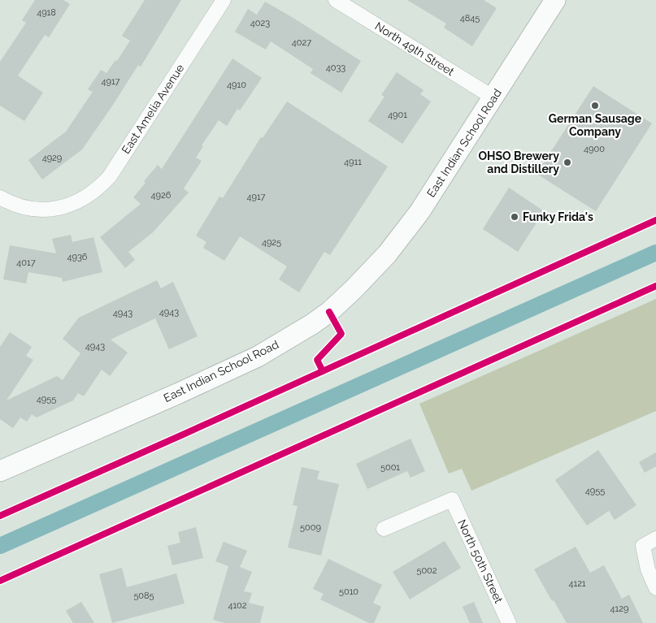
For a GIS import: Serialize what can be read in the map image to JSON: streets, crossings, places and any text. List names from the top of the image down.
{
  "streets": {
    "main road": ["East Indian School Road"],
    "street": ["North 49th Street", "East Amelia Avenue", "North 50th Street"]
  },
  "crossings": [
    ["North 49th Street", "East Indian School Road"]
  ],
  "places": ["German Sausage Company", "OHSO Brewery and Distillery", "Funky Frida's"],
  "house_numbers": [
    "4918",
    "4845",
    "4023",
    "4027",
    "4033",
    "4917",
    "4910",
    "4901",
    "4900",
    "4929",
    "4911",
    "4926",
    "4917",
    "4925",
    "4936",
    "4017",
    "4943",
    "4943",
    "4943",
    "4955",
    "5001",
    "4955",
    "5009",
    "5002",
    "4121",
    "5010",
    "5085",
    "4102",
    "4129"
  ]
}
